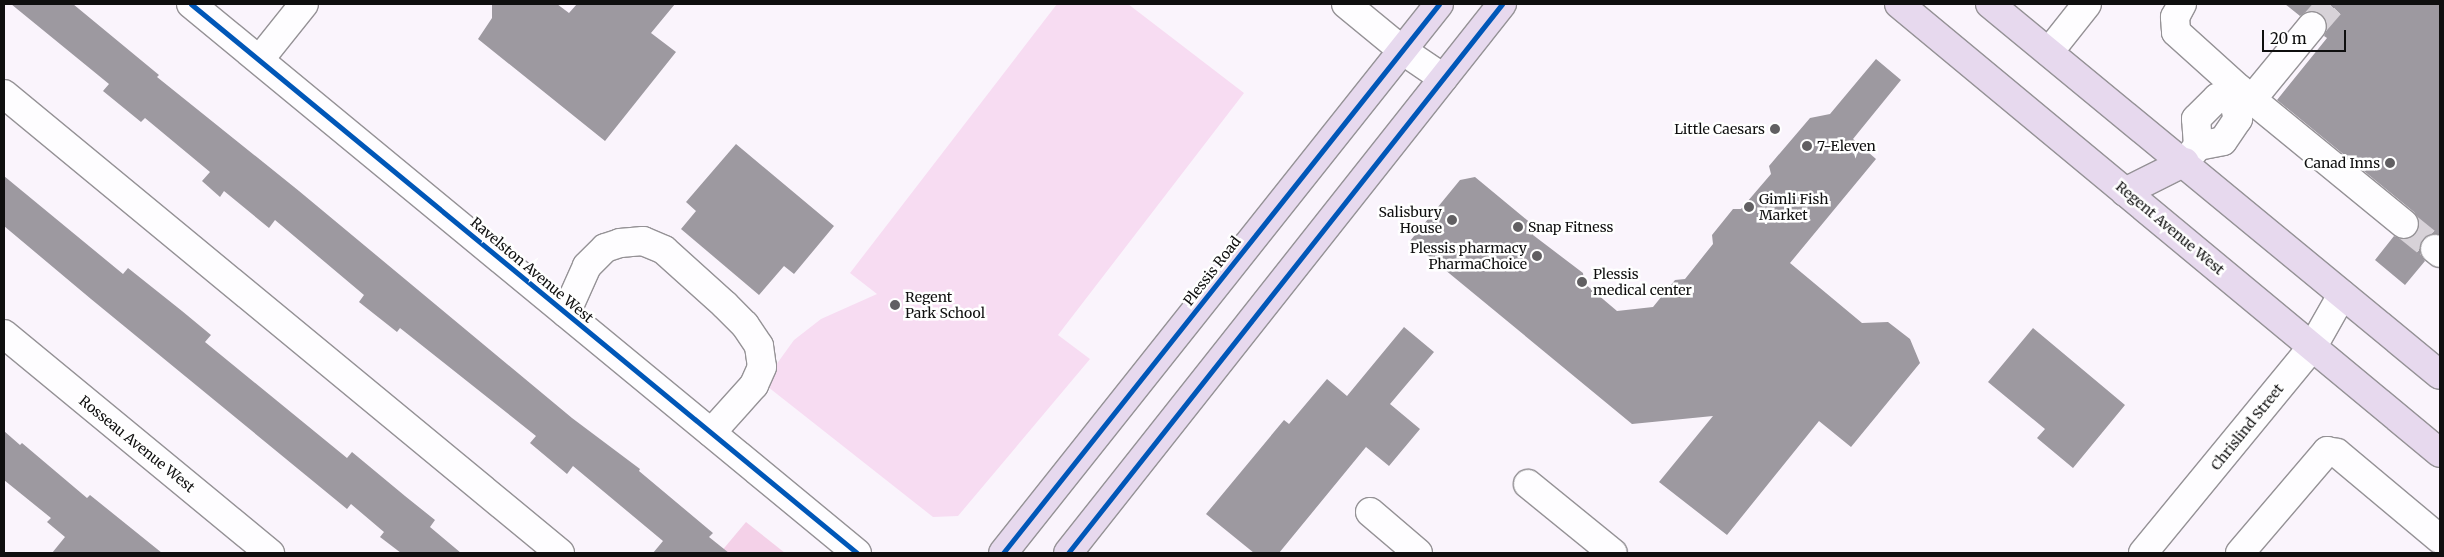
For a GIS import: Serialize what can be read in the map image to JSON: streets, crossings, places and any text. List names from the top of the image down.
{
  "streets": {
    "main road": ["Regent Avenue West", "Plessis Road"],
    "street": ["Ravelston Avenue West", "Chrislind Street", "Rosseau Avenue West"]
  },
  "crossings": [
    ["Regent Avenue West", "Chrislind Street"]
  ],
  "places": [
    "Little Caesars",
    "7-Eleven",
    "Canad Inns",
    "Gimli Fish Market",
    "Salisbury House",
    "Snap Fitness",
    "Plessis pharmacy PharmaChoice",
    "Plessis medical center",
    "Regent Park School"
  ],
  "scale_bar": "20 m"
}
